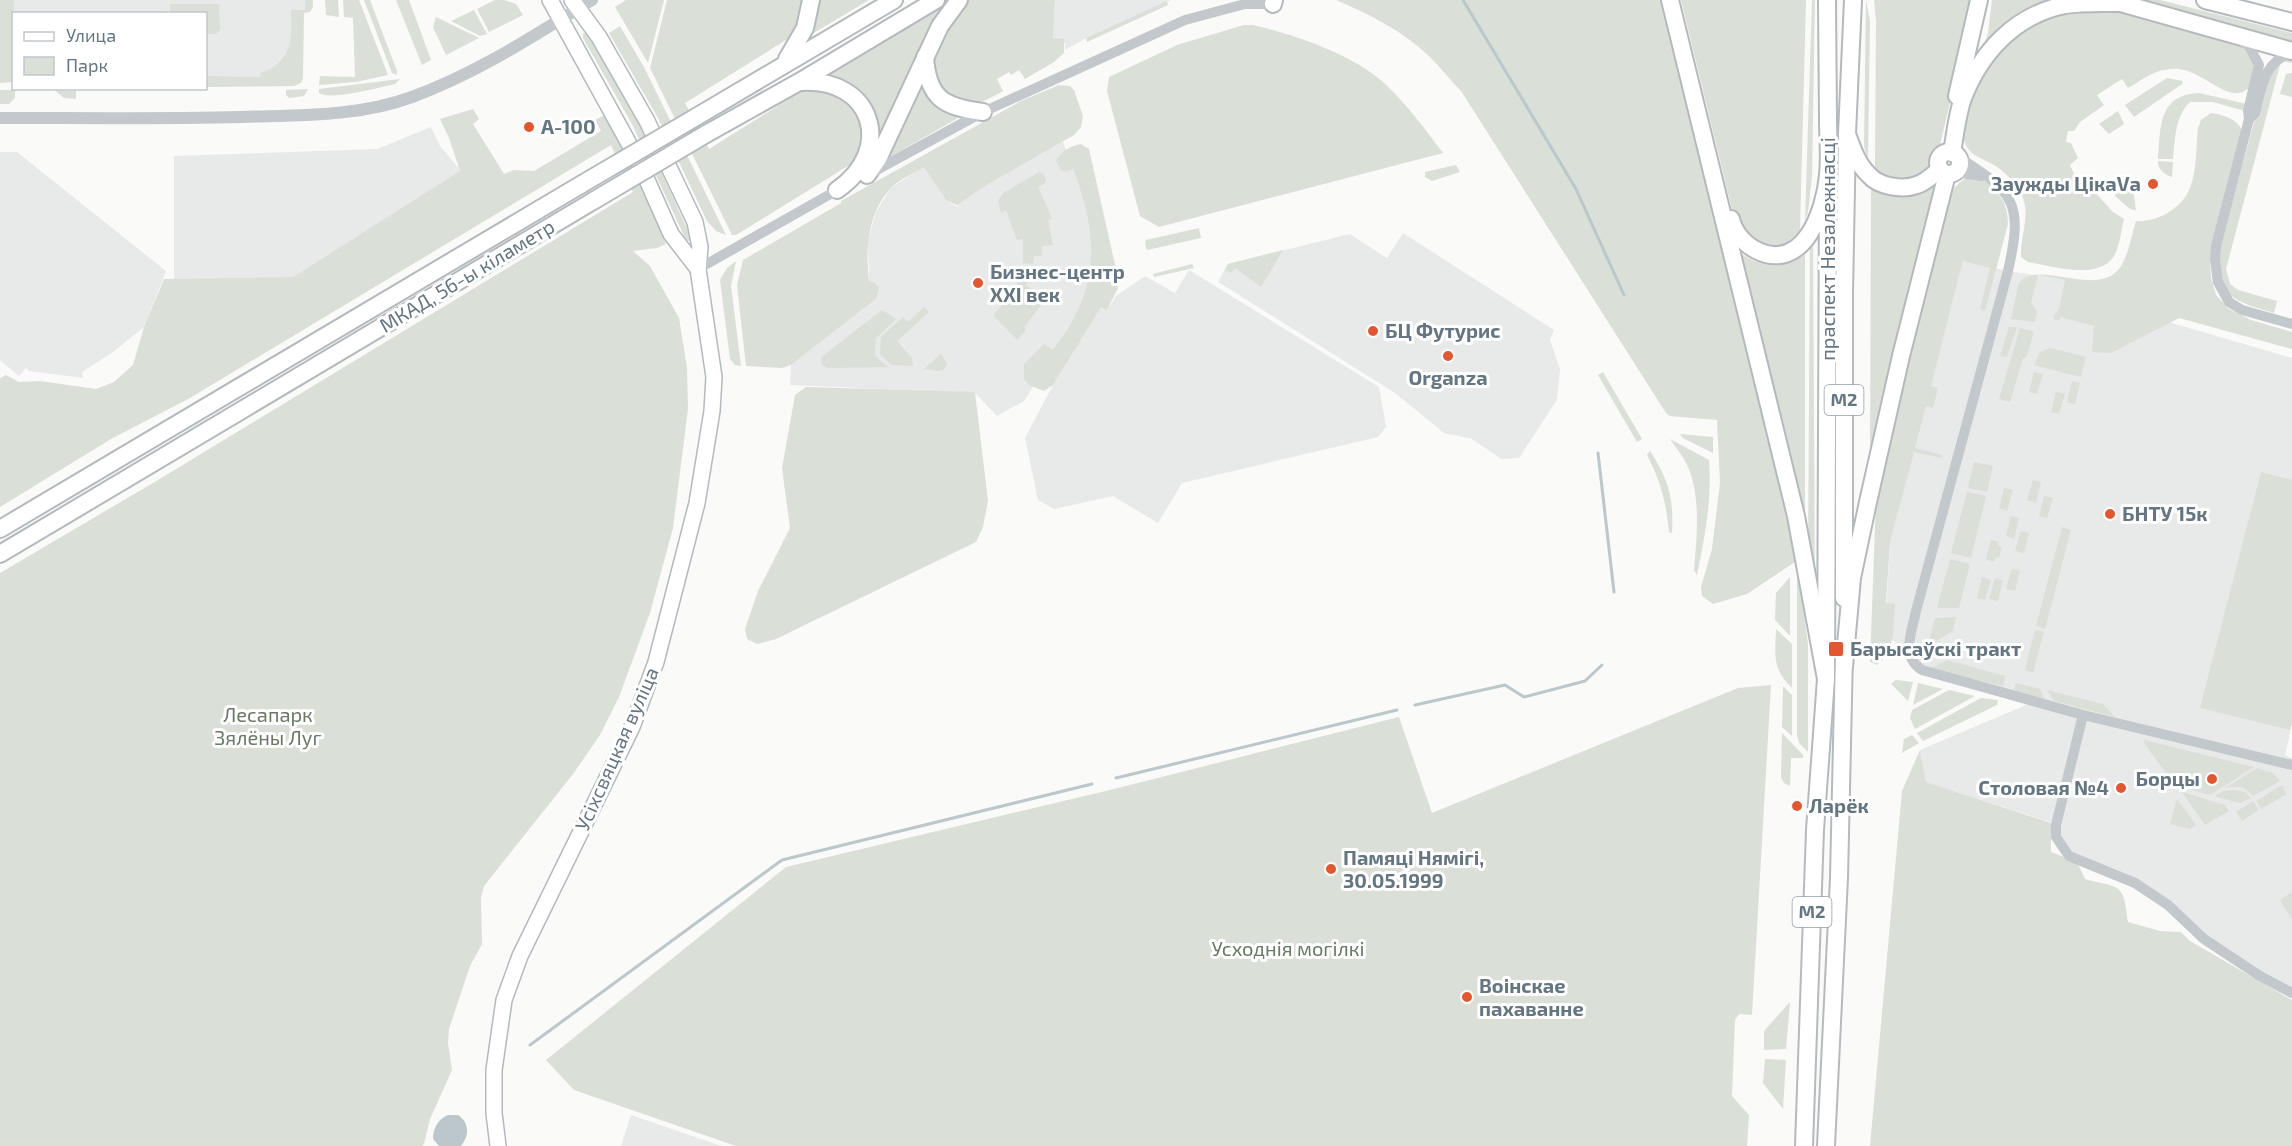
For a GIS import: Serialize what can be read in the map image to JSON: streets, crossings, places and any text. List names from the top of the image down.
{
  "streets": {
    "main road": [
      "праспект Незалежнасці",
      "МКАД, 56-ы кіламетр",
      "М2",
      "Усіхсвяцкая вуліца"
    ]
  },
  "parks": ["Лесапарк Зялёны Луг", "Усходнія могілкі"],
  "places": {
    "other": [
      "A-100",
      "Заужды ЦікаVа",
      "Бизнес-центр XXI век",
      "БЦ Футурис",
      "Organza",
      "БНТУ 15к",
      "Борцы",
      "Столовая №4",
      "Ларёк",
      "Памяці Нямігі, 30.05.1999",
      "Воінскае пахаванне"
    ],
    "transit": ["Барысаўскі тракт"]
  },
  "legend": ["Улица", "Парк"]
}
